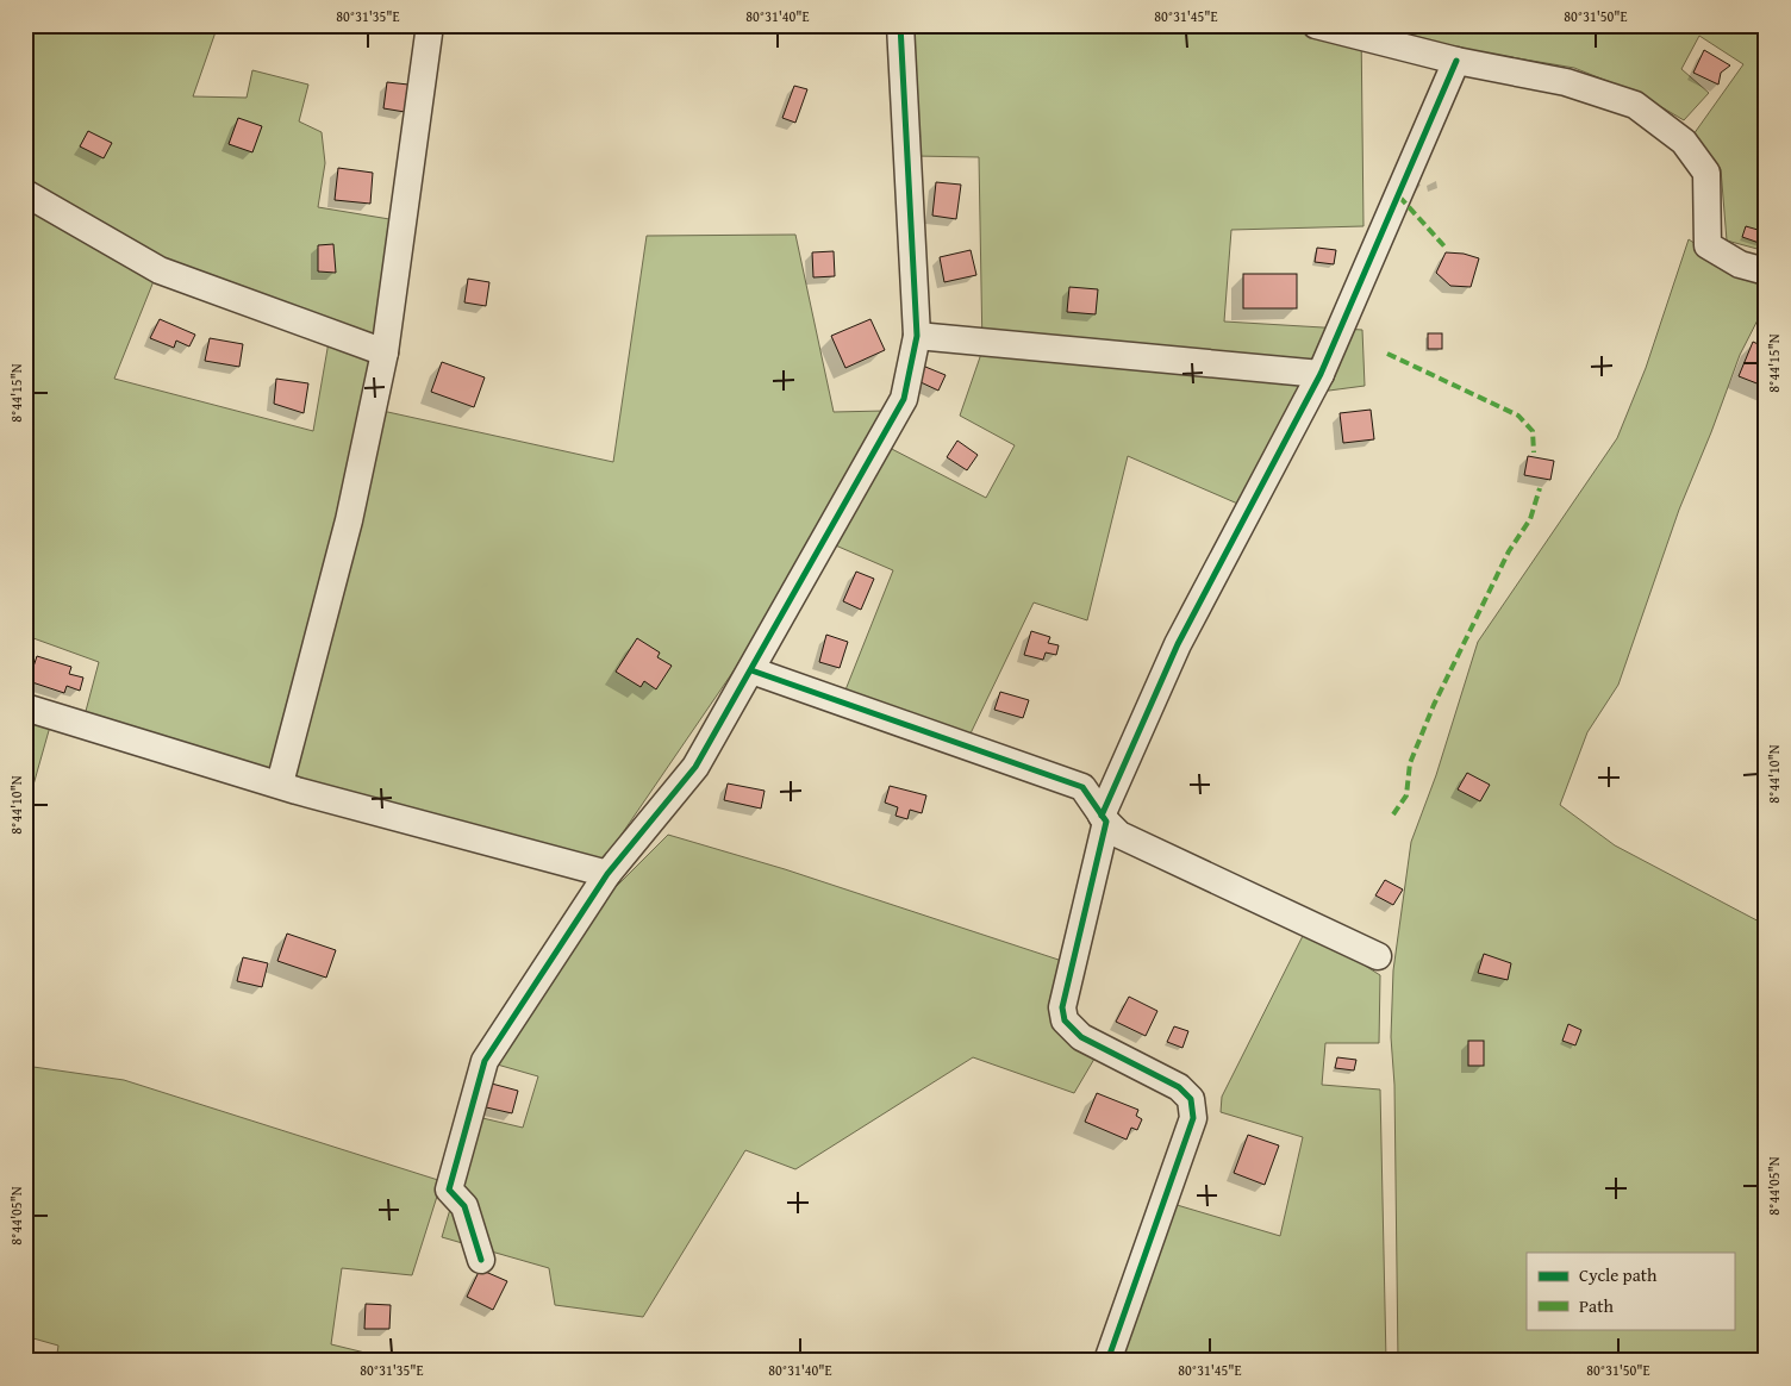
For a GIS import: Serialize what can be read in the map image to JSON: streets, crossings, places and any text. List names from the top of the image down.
{
  "legend": ["Cycle path", "Path"],
  "coordinates": [
    "80°31'35\"E",
    "80°31'40\"E",
    "80°31'45\"E",
    "80°31'50\"E",
    "8°44'15\"N",
    "8°44'10\"N",
    "8°44'05\"N"
  ]
}
